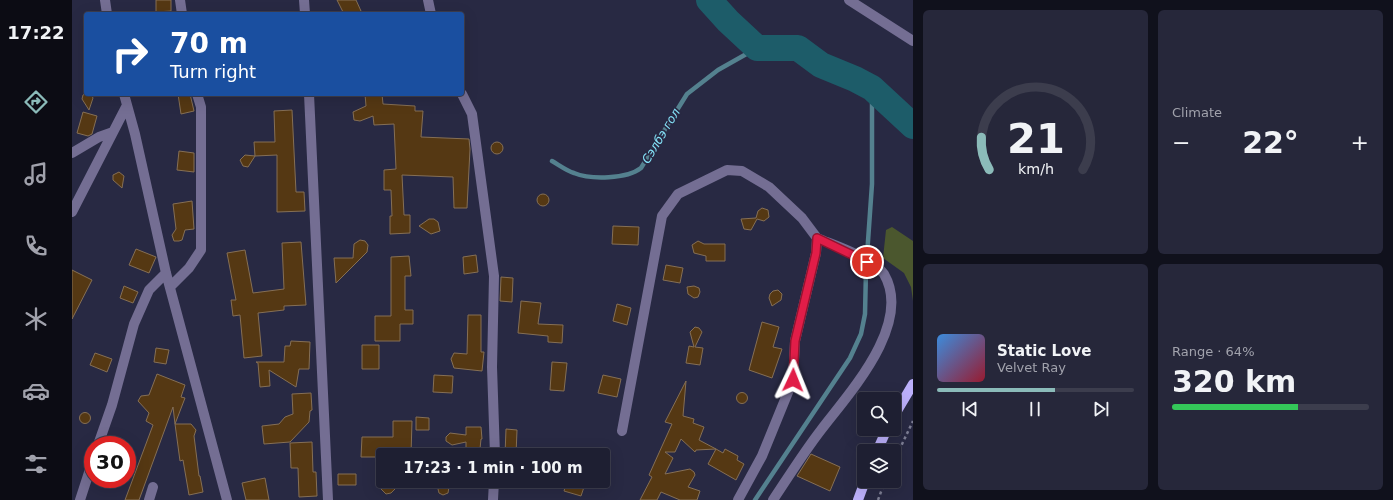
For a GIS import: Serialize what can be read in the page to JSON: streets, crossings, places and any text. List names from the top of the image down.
{
  "water": ["Сэлбэ гол"],
  "page": {
    "tabs": "17:22",
    "tile": [
      "Climate",
      ["Range · 64%", "320 km"]
    ],
    "turn": ["70 m", "Turn right"],
    "heat": ["−", "22°", "+"],
    "song": ["Static Love", "Velvet Ray"],
    "limit": "30",
    "trip": "17:23 · 1 min · 100 m",
    "gauge": ["21", "km/h"]
  }
}
